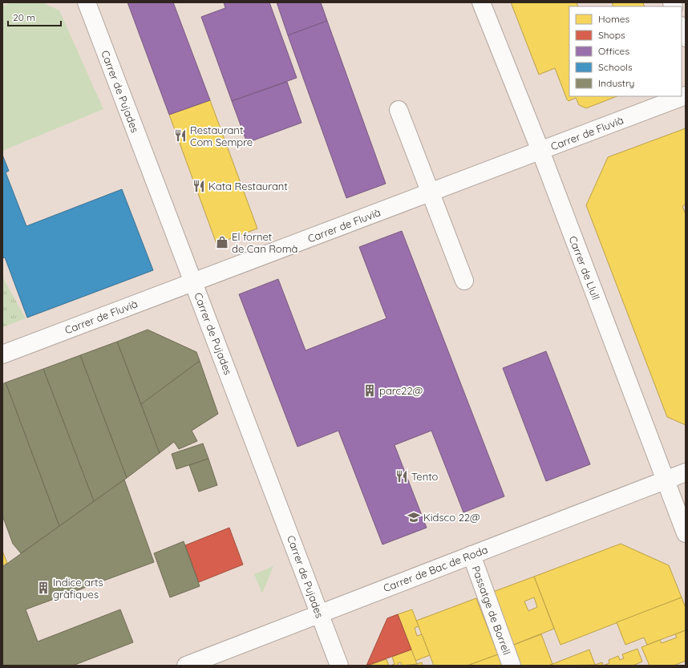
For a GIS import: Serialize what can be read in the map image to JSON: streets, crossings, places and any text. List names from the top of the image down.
{
  "streets": {
    "street": [
      "Carrer de Pujades",
      "Carrer de Fluvià",
      "Carrer de Llull",
      "Carrer de Bac de Roda",
      "Passatge de Borrell"
    ]
  },
  "crossings": [
    ["Carrer de Pujades", "Carrer de Fluvià"],
    ["Carrer de Pujades", "Carrer de Bac de Roda"],
    ["Carrer de Fluvià", "Carrer de Llull"],
    ["Carrer de Llull", "Carrer de Bac de Roda"],
    ["Carrer de Bac de Roda", "Passatge de Borrell"]
  ],
  "places": {
    "restaurant": ["Restaurant Com Sempre", "Kata Restaurant", "Tento"],
    "shop": ["El fornet de Can Romà"],
    "building": ["parc22@", "Indice arts gràfiques"],
    "school or university": ["Kidsco 22@"]
  },
  "legend": [
    "Homes",
    "Shops",
    "Offices",
    "Schools",
    "Industry"
  ],
  "scale_bar": "20 m"
}
